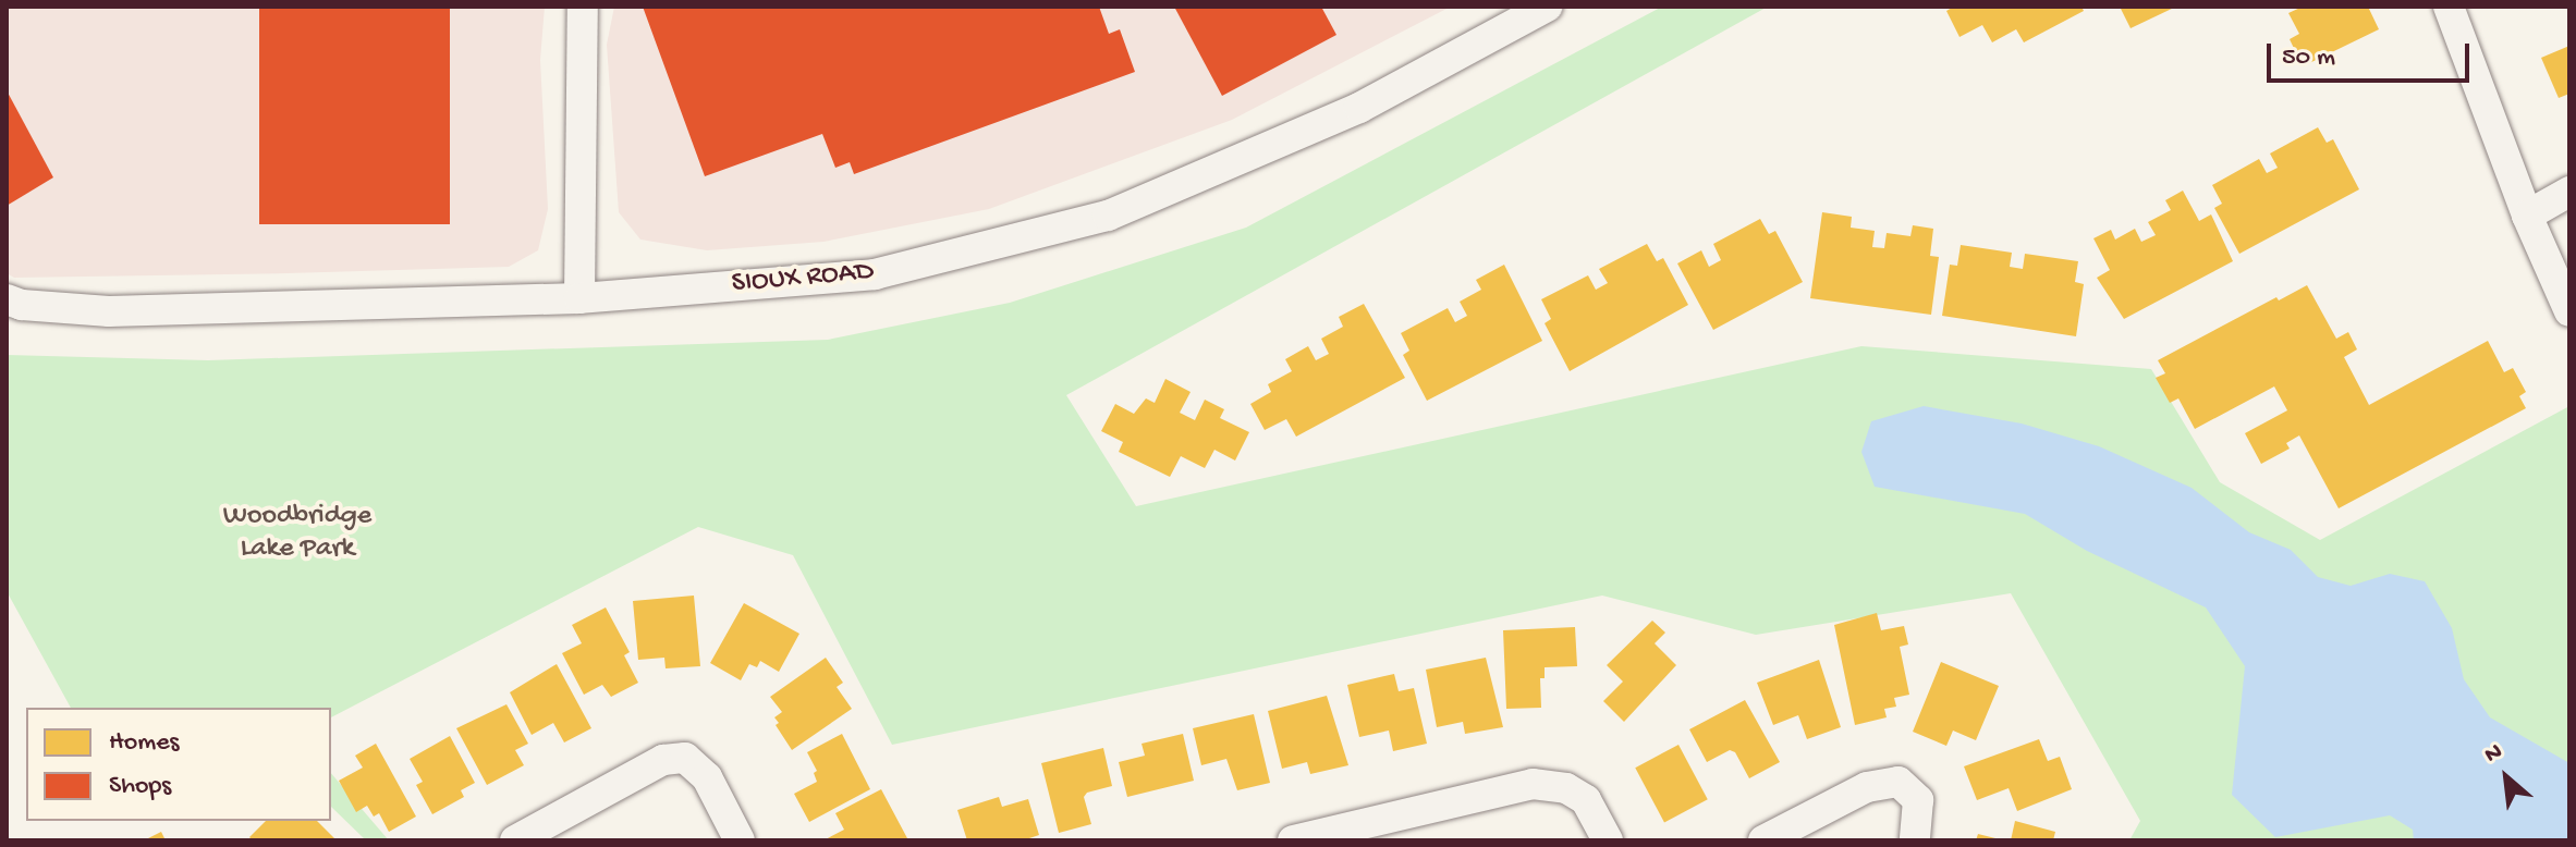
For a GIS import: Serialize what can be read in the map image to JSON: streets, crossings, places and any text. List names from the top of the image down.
{
  "streets": {
    "street": ["SIOUX ROAD"]
  },
  "parks": ["Woodbridge Lake Park"],
  "legend": ["Homes", "Shops"],
  "scale_bar": "50 m",
  "north": "top left"
}
